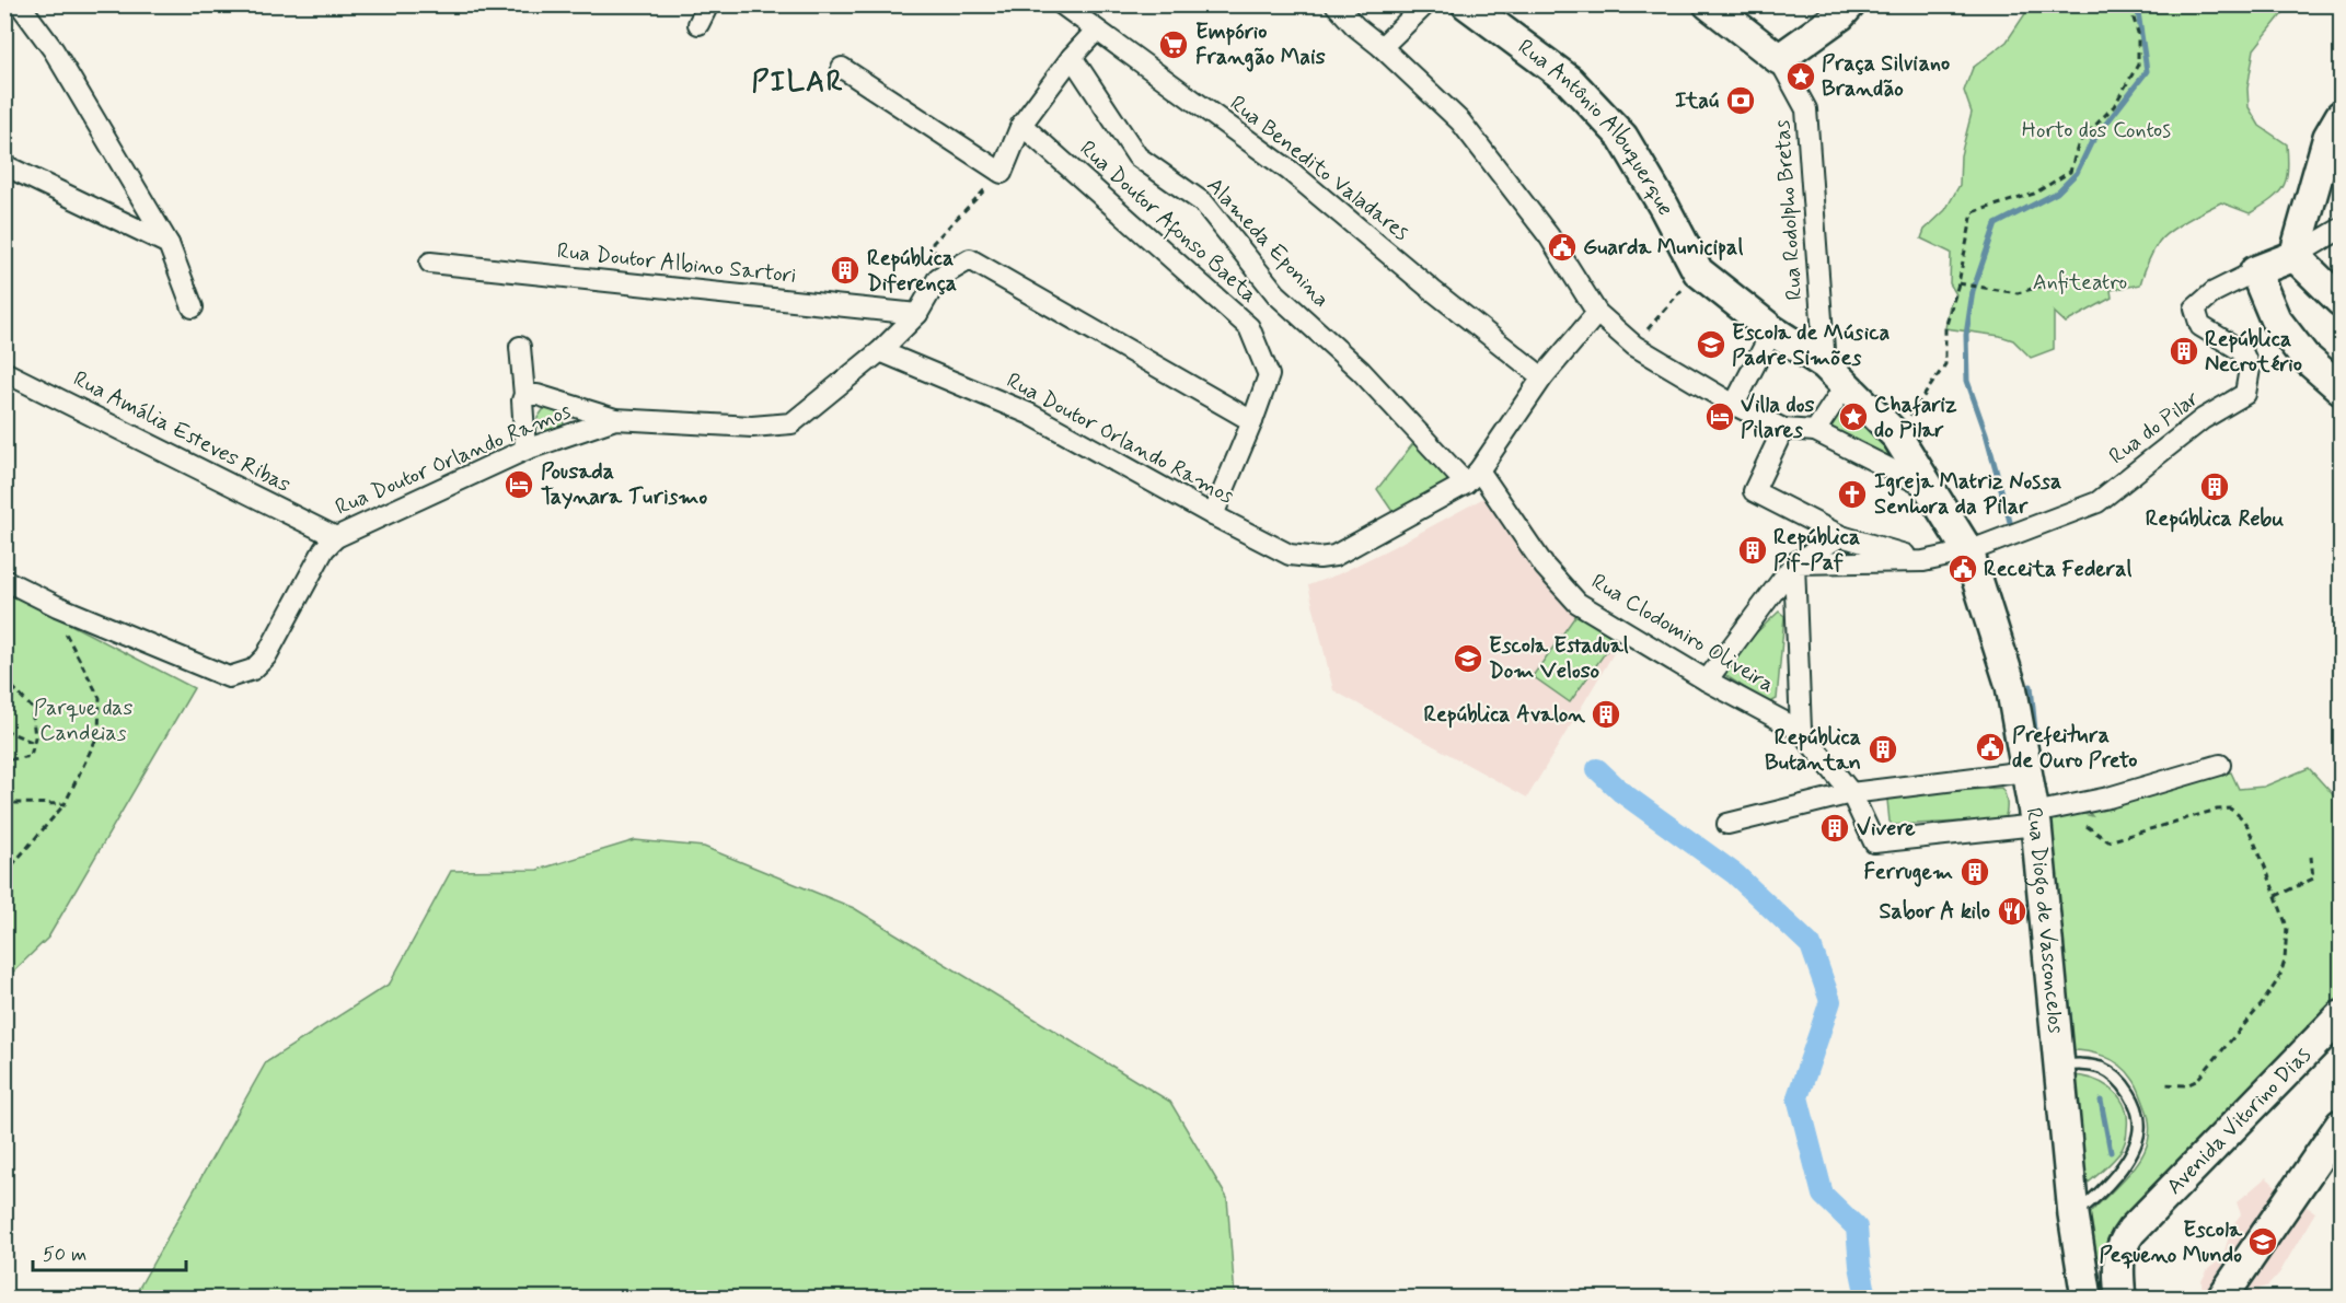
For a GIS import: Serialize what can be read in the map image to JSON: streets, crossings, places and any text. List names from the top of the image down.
{
  "streets": {
    "street": [
      "Rua Antônio Albuquerque",
      "Rua Benedito Valadares",
      "Rua Rodolpho Bretas",
      "Rua Doutor Afonso Baeta",
      "Alameda Eponina",
      "Rua Doutor Albino Sartori",
      "Rua do Pilar",
      "Rua Amália Esteves Ribas",
      "Rua Doutor Orlando Ramos",
      "Rua Clodomiro Oliveira",
      "Rua Diogo de Vasconcelos",
      "Avenida Vitorino Dias"
    ]
  },
  "crossings": [
    ["Rua Antônio Albuquerque", "Rua Rodolpho Bretas"],
    ["Rua Antônio Albuquerque", "Rua Diogo de Vasconcelos"],
    ["Rua Doutor Afonso Baeta", "Rua Doutor Orlando Ramos"],
    ["Alameda Eponina", "Rua Doutor Orlando Ramos"],
    ["Alameda Eponina", "Rua Clodomiro Oliveira"],
    ["Rua do Pilar", "Rua Diogo de Vasconcelos"],
    ["Rua Amália Esteves Ribas", "Rua Doutor Orlando Ramos"],
    ["Rua Doutor Orlando Ramos", "Rua Clodomiro Oliveira"],
    ["Rua Clodomiro Oliveira", "Rua Diogo de Vasconcelos"]
  ],
  "districts": ["PILAR"],
  "parks": ["Horto dos Contos", "Anfiteatro", "Parque das Candeias"],
  "places": {
    "supermarket": ["Empório Frangão Mais"],
    "place": ["Praça Silviano Brandão", "Chafariz do Pilar"],
    "bank": ["Itaú"],
    "public building": ["Guarda Municipal", "Receita Federal", "Prefeitura de Ouro Preto"],
    "building": [
      "República Diferença",
      "República Necrotério",
      "República Rebu",
      "República Pif-Paf",
      "República Avalon",
      "República Butantan",
      "Vivere",
      "Ferrugem"
    ],
    "school or university": ["Escola de Música Padre Simões", "Escola Estadual Dom Veloso", "Escola Pequeno Mundo"],
    "hotel": ["Villa dos Pilares", "Pousada Taynara Turismo"],
    "church": ["Igreja Matriz Nossa Senhora da Pilar"],
    "restaurant": ["Sabor A kilo"]
  },
  "scale_bar": "50 m"
}
